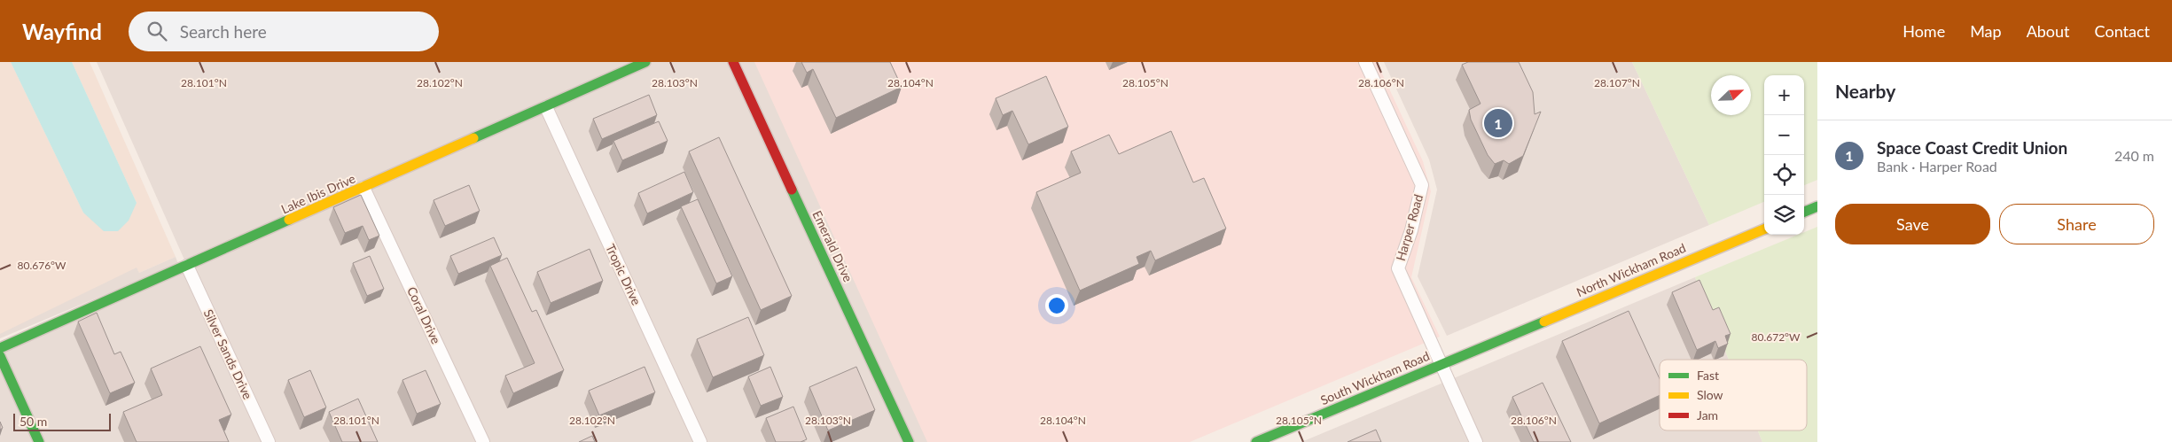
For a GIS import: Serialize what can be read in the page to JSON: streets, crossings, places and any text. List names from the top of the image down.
{
  "streets": {
    "street": [
      "Lake Ibis Drive",
      "Harper Road",
      "Emerald Drive",
      "North Wickham Road",
      "Tropic Drive",
      "Coral Drive",
      "Silver Sands Drive",
      "South Wickham Road"
    ]
  },
  "crossings": [
    ["Lake Ibis Drive", "Tropic Drive"],
    ["Lake Ibis Drive", "Coral Drive"],
    ["Lake Ibis Drive", "Silver Sands Drive"],
    ["Harper Road", "South Wickham Road"],
    ["North Wickham Road", "South Wickham Road"]
  ],
  "legend": ["Fast", "Slow", "Jam"],
  "scale_bar": "50 m",
  "north": "top right",
  "page": {
    "header": "Wayfind",
    "search": "Search here",
    "nav": [
      "Home",
      "Map",
      "About",
      "Contact"
    ],
    "heading": "Nearby",
    "map_buttons": ["+", "−"],
    "pins": "1",
    "list": [
      {
        "mark": "1",
        "name": "Space Coast Credit Union",
        "note": "Bank · Harper Road",
        "value": "240 m"
      }
    ],
    "buttons": ["Save", "Share"],
    "scale": "50 m"
  },
  "coordinates": [
    "28.101°N",
    "28.102°N",
    "28.103°N",
    "28.104°N",
    "28.106°N",
    "28.105°N",
    "28.107°N",
    "80.676°W",
    "80.672°W"
  ]
}
